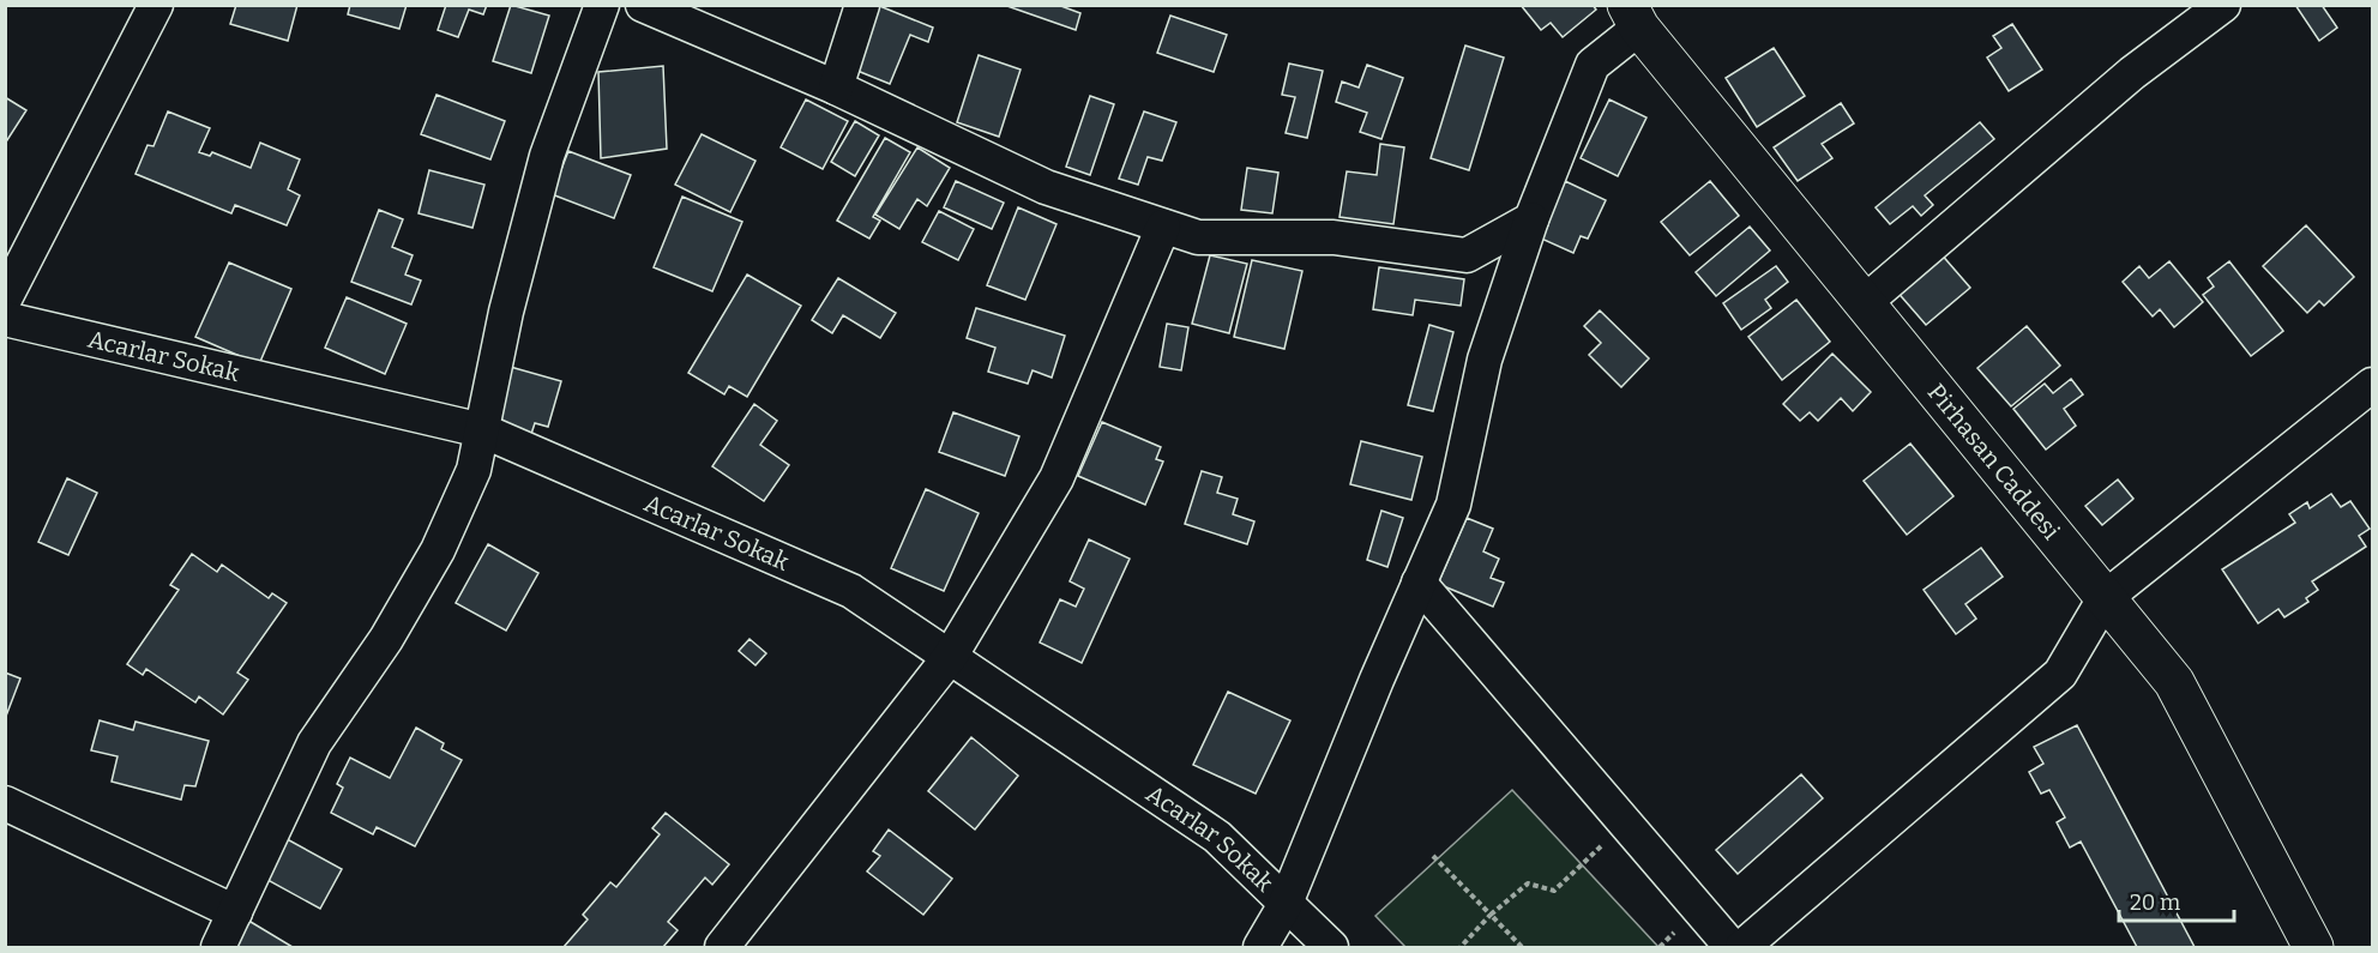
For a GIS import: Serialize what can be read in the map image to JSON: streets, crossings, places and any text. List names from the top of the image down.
{
  "streets": {
    "street": ["Acarlar Sokak", "Pirhasan Caddesi"]
  },
  "scale_bar": "20 m"
}
